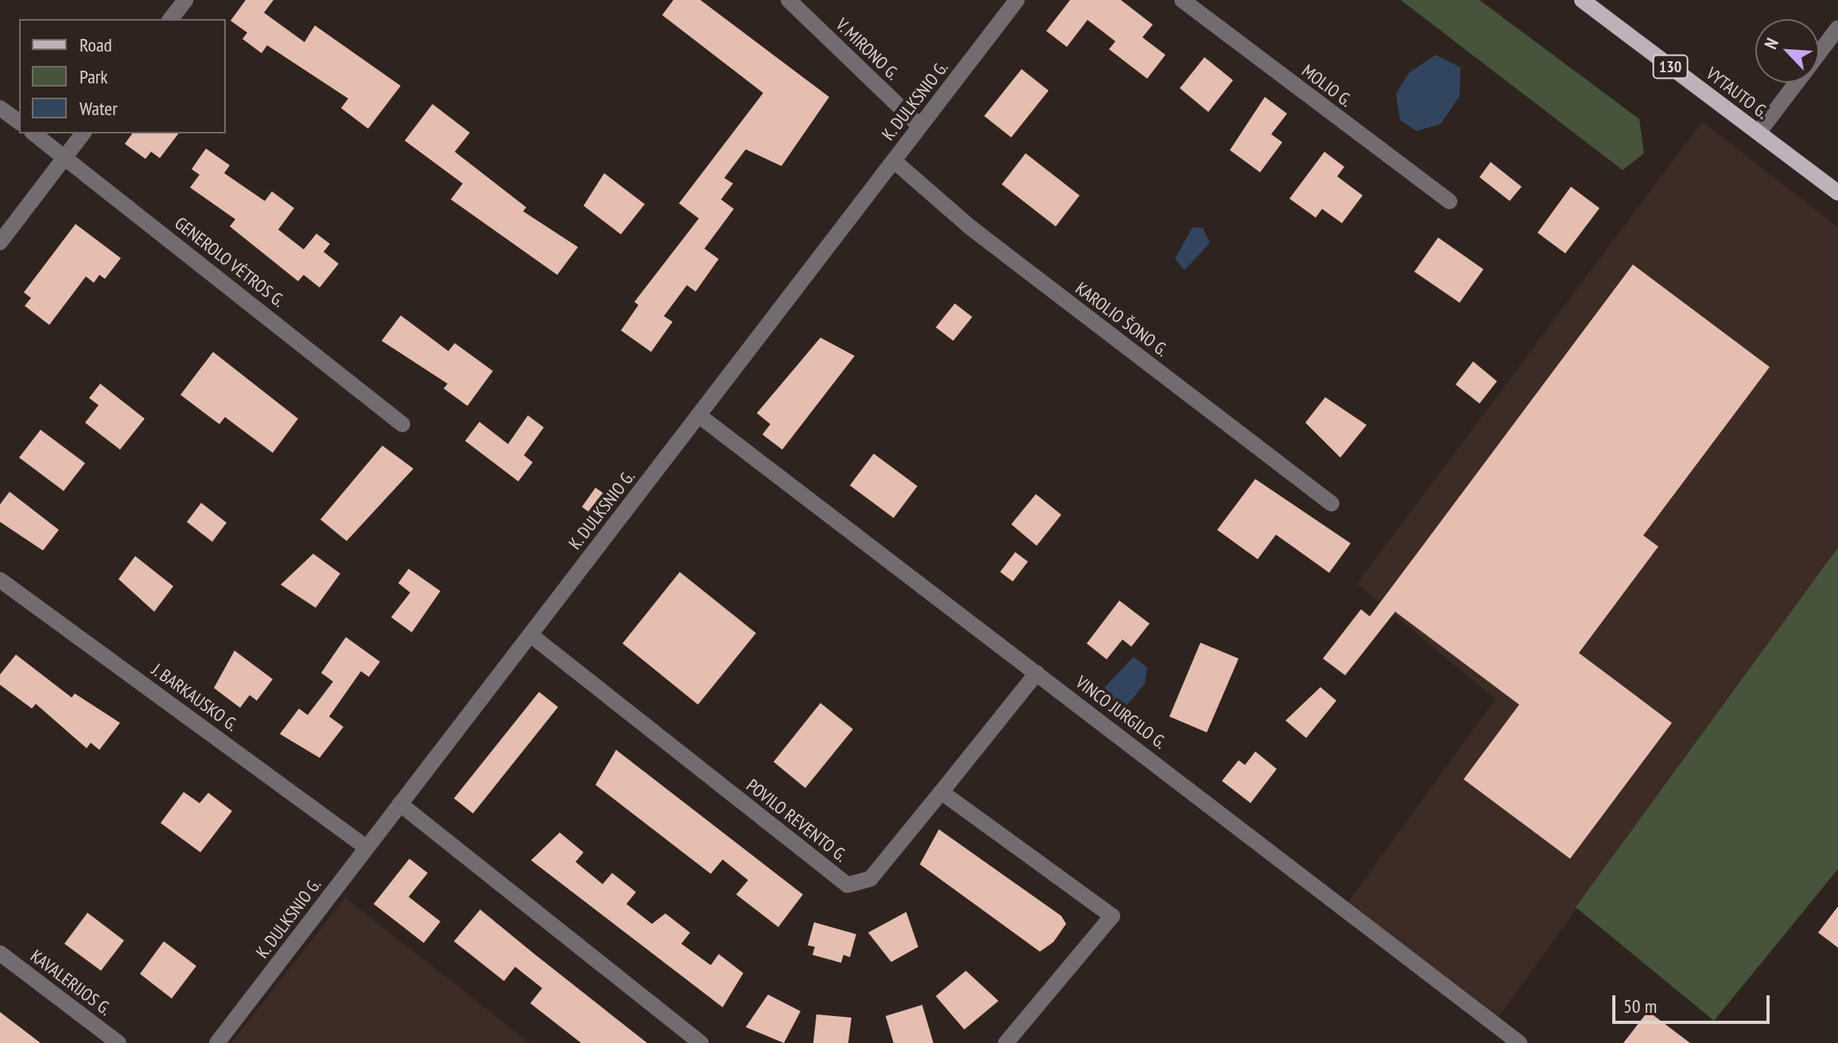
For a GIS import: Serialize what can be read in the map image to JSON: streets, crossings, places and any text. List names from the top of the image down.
{
  "streets": {
    "main road": ["130", "VYTAUTO G."],
    "street": [
      "V. MIRONO G.",
      "MOLIO G.",
      "K. DULKSNIO G.",
      "GENEROLO VĖTROS G.",
      "KAROLIO ŠONO G.",
      "J. BARKAUSKO G.",
      "VINCO JURGILO G.",
      "POVILO REVENTO G.",
      "KAVALERIJOS G."
    ]
  },
  "crossings": [
    ["V. MIRONO G.", "K. DULKSNIO G."],
    ["K. DULKSNIO G.", "KAROLIO ŠONO G."],
    ["K. DULKSNIO G.", "J. BARKAUSKO G."],
    ["K. DULKSNIO G.", "VINCO JURGILO G."],
    ["K. DULKSNIO G.", "POVILO REVENTO G."]
  ],
  "legend": ["Road", "Park", "Water"],
  "scale_bar": "50 m",
  "north": "top left"
}
